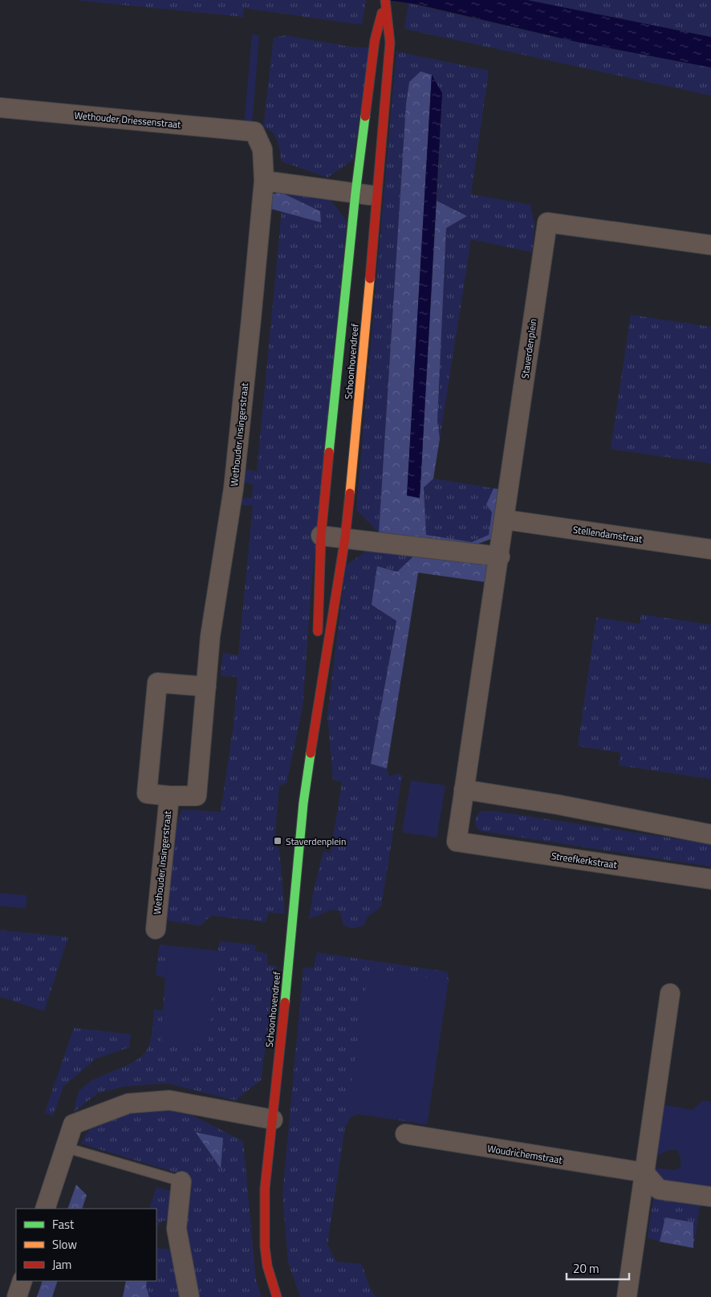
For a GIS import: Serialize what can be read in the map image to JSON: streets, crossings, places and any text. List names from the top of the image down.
{
  "streets": {
    "street": [
      "Wethouder Driessenstraat",
      "Staverdenplein",
      "Schoonhovendreef",
      "Wethouder Insingerstraat",
      "Stellendamstraat",
      "Streefkerkstraat",
      "Woudrichemstraat"
    ]
  },
  "crossings": [
    ["Wethouder Driessenstraat", "Wethouder Insingerstraat"],
    ["Staverdenplein", "Stellendamstraat"],
    ["Staverdenplein", "Streefkerkstraat"]
  ],
  "places": {
    "transit": ["Staverdenplein"]
  },
  "legend": ["Fast", "Slow", "Jam"],
  "scale_bar": "20 m"
}
